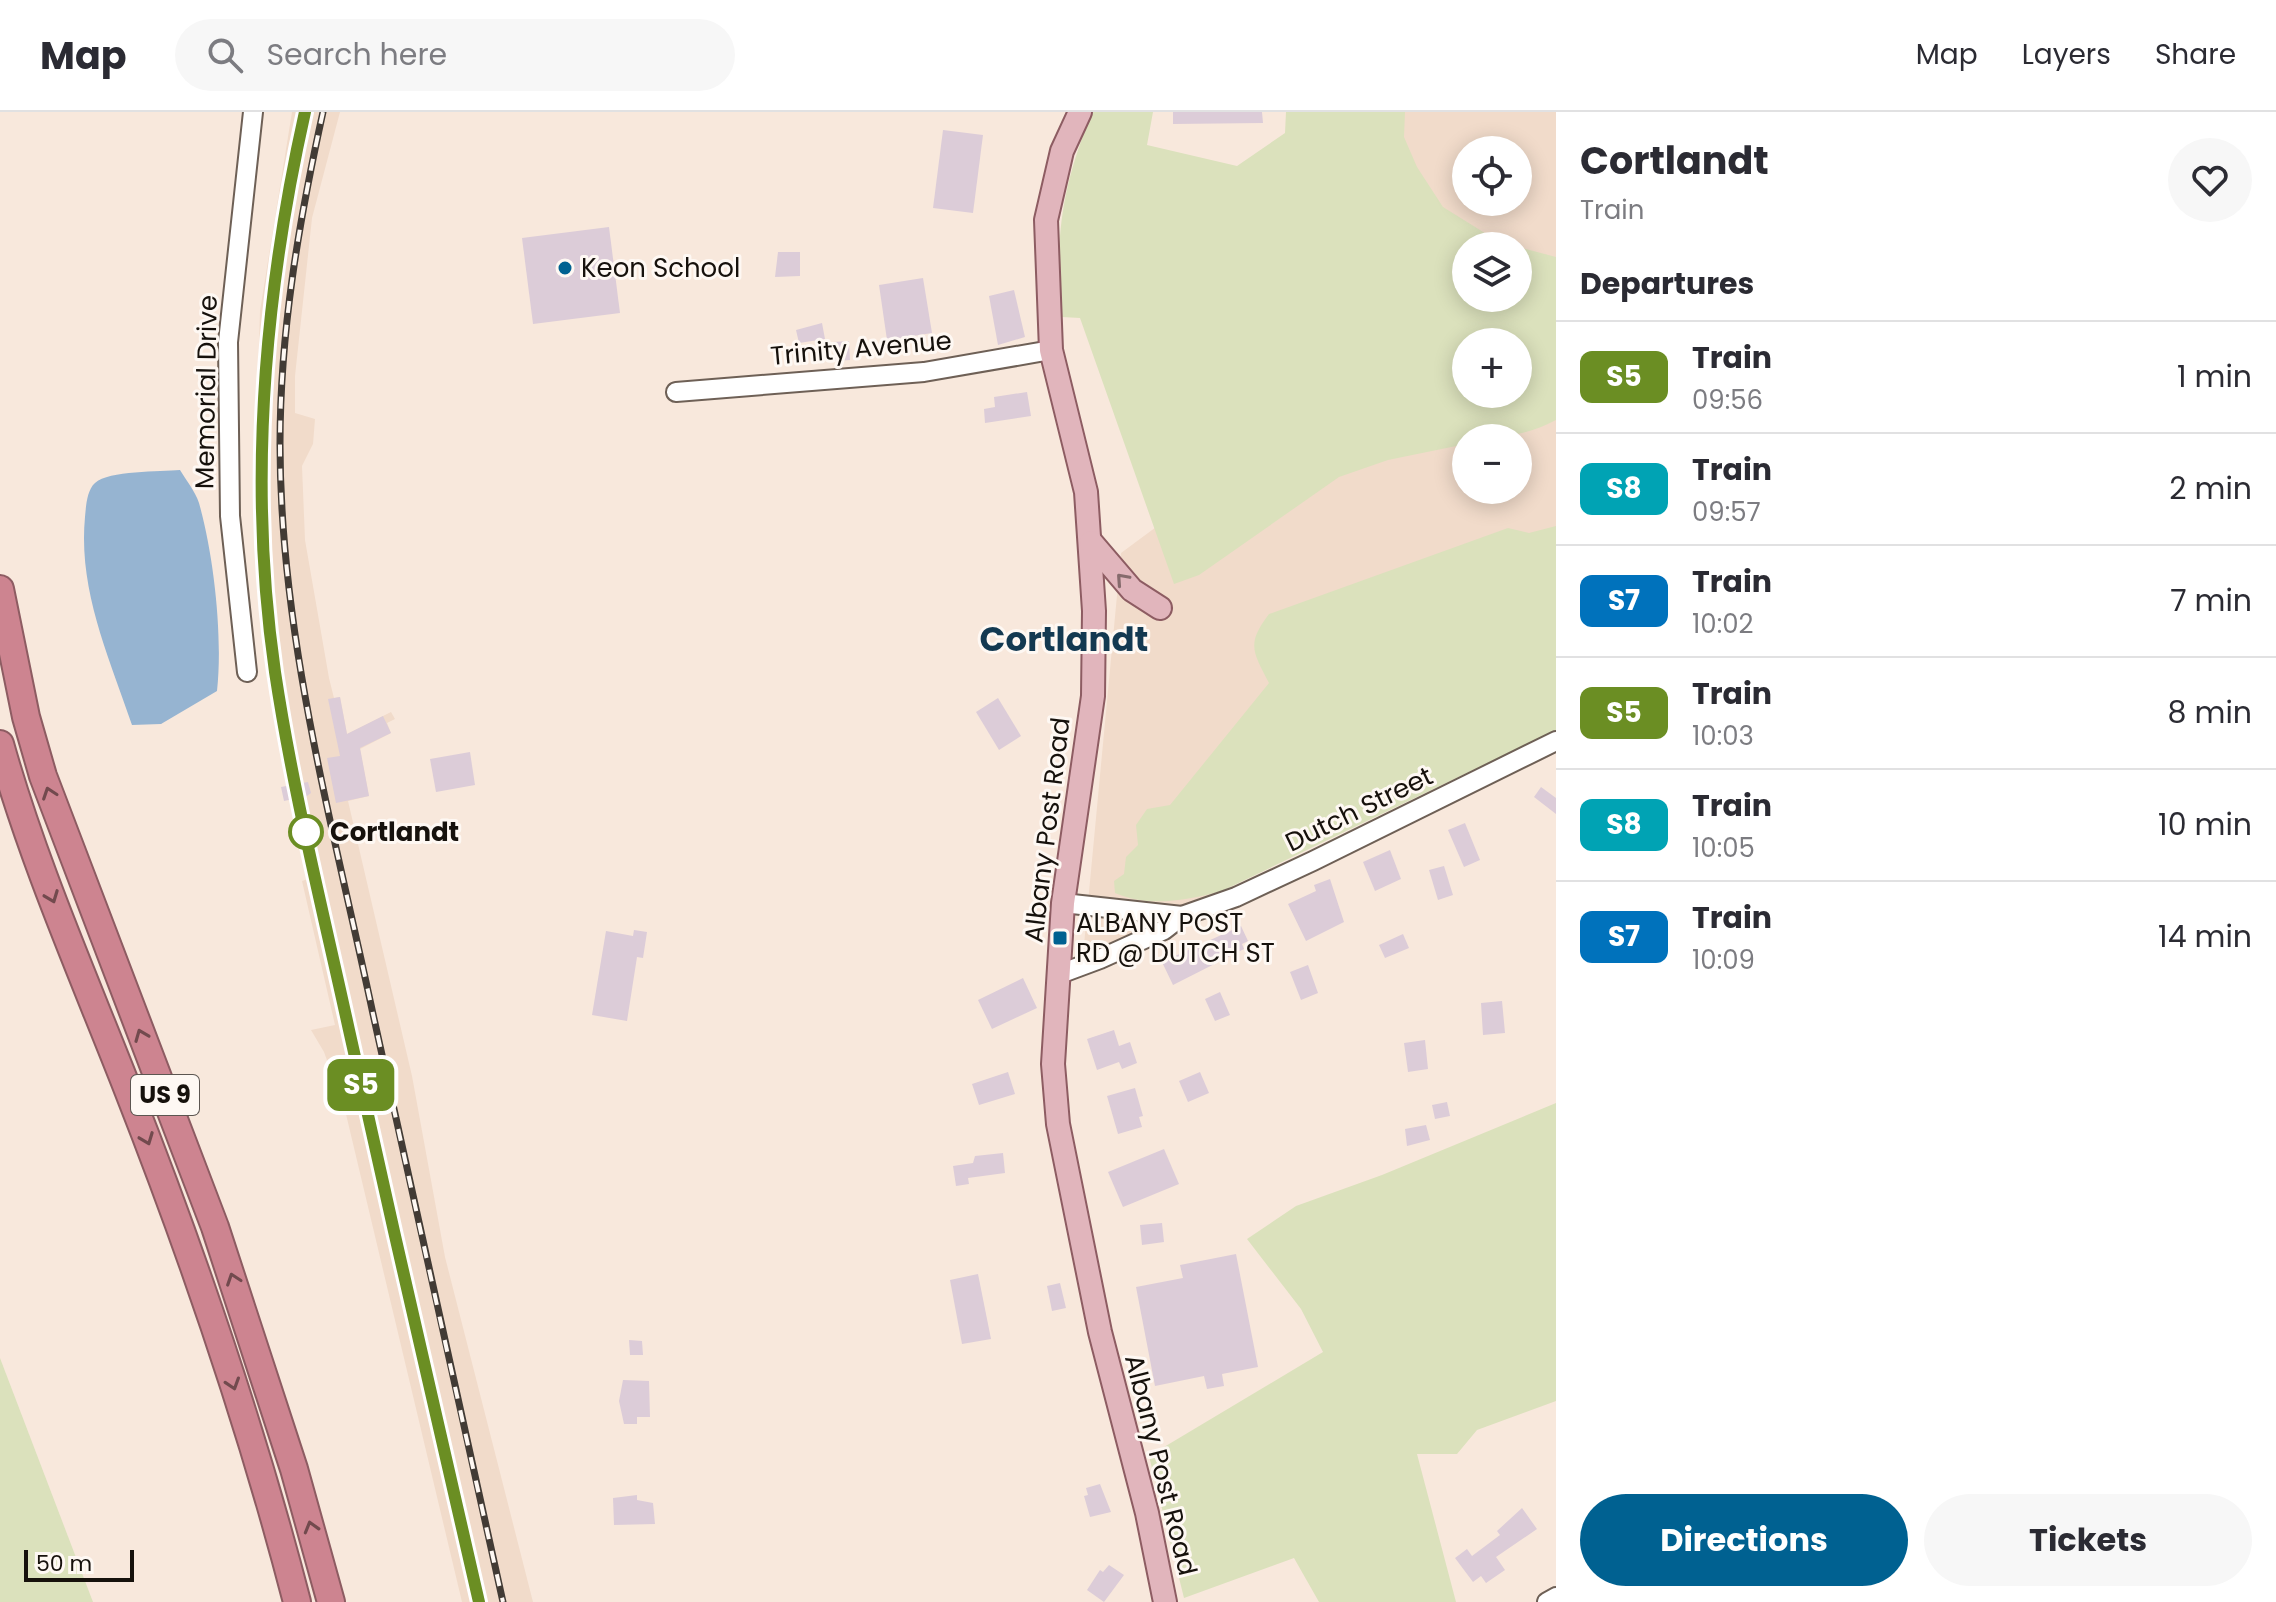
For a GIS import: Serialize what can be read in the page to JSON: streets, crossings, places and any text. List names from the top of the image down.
{
  "streets": {
    "highway": ["US 9"],
    "main road": ["Albany Post Road"],
    "street": ["Trinity Avenue", "Memorial Drive", "Dutch Street"]
  },
  "crossings": [
    ["Trinity Avenue", "Albany Post Road"]
  ],
  "districts": ["Cortlandt"],
  "places": {
    "other": ["Keon School", "Cortlandt"],
    "transit": ["ALBANY POST RD @ DUTCH ST"]
  },
  "scale_bar": "50 m",
  "page": {
    "header": "Map",
    "search": "Search here",
    "nav": ["Map", "Layers", "Share"],
    "on_map": "S5",
    "heading": [
      ["Cortlandt", "Train"],
      "Departures"
    ],
    "map_buttons": ["+", "−"],
    "list": [
      {
        "mark": "S5",
        "name": "Train",
        "note": "09:56",
        "value": "1 min"
      },
      {
        "mark": "S8",
        "name": "Train",
        "note": "09:57",
        "value": "2 min"
      },
      {
        "mark": "S7",
        "name": "Train",
        "note": "10:02",
        "value": "7 min"
      },
      {
        "mark": "S5",
        "name": "Train",
        "note": "10:03",
        "value": "8 min"
      },
      {
        "mark": "S8",
        "name": "Train",
        "note": "10:05",
        "value": "10 min"
      },
      {
        "mark": "S7",
        "name": "Train",
        "note": "10:09",
        "value": "14 min"
      }
    ],
    "buttons": ["Directions", "Tickets"],
    "scale": "50 m"
  }
}
